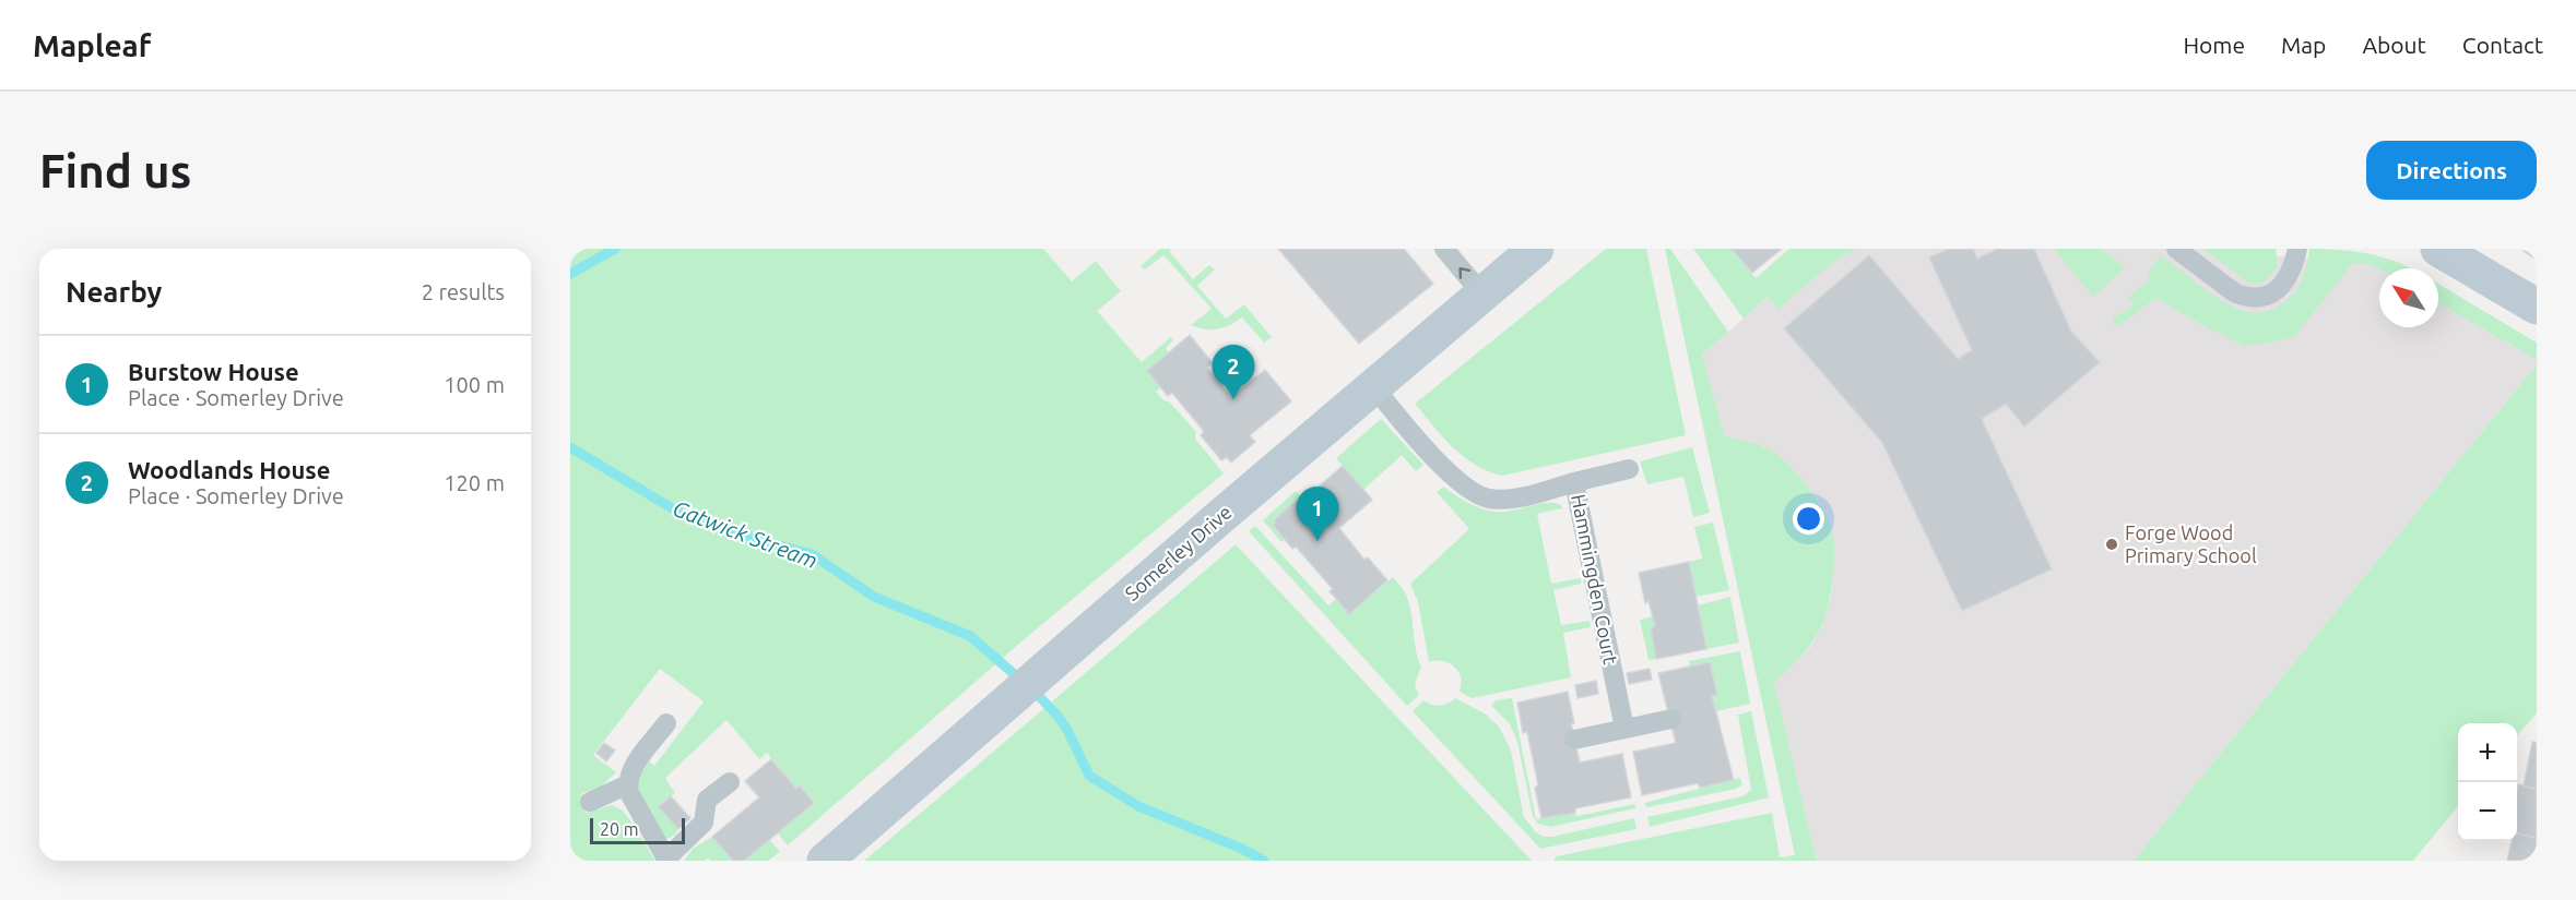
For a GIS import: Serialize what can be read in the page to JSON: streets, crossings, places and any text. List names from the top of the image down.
{
  "streets": {
    "street": ["Somerley Drive"],
    "lane": ["Hammingden Court"]
  },
  "crossings": [
    ["Somerley Drive", "Hammingden Court"]
  ],
  "water": ["Gatwick Stream"],
  "places": ["Forge Wood Primary School"],
  "scale_bar": "20 m",
  "north": "top left",
  "page": {
    "header": "Mapleaf",
    "nav": [
      "Home",
      "Map",
      "About",
      "Contact"
    ],
    "buttons": "Directions",
    "title": "Find us",
    "heading": ["Nearby", "2 results"],
    "list": [
      {
        "mark": "1",
        "name": "Burstow House",
        "note": "Place · Somerley Drive",
        "value": "100 m"
      },
      {
        "mark": "2",
        "name": "Woodlands House",
        "note": "Place · Somerley Drive",
        "value": "120 m"
      }
    ],
    "pins": ["2", "1"],
    "map_buttons": ["+", "−"],
    "scale": "20 m"
  }
}
